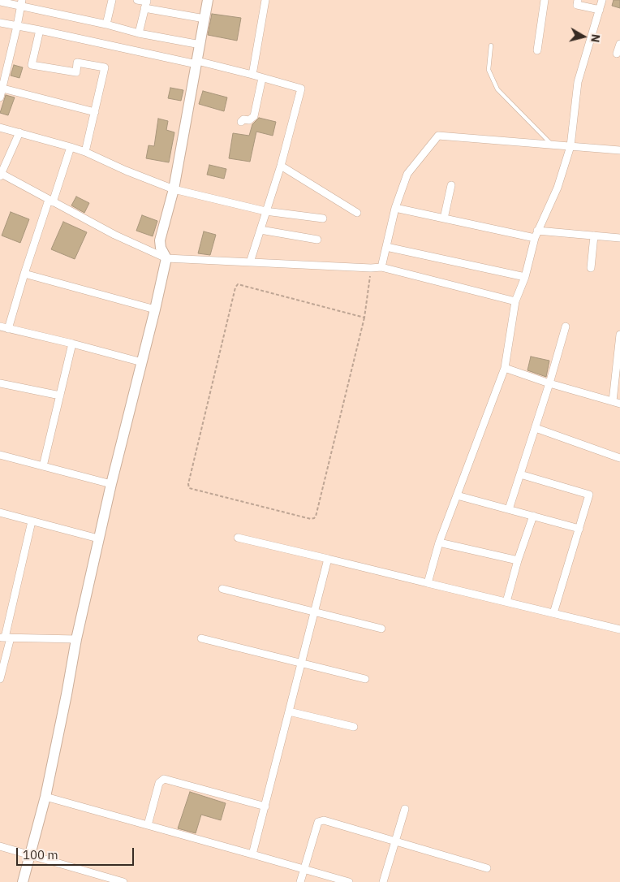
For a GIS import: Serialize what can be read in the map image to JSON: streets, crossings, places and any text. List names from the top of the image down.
{
  "scale_bar": "100 m",
  "north": "right"
}
